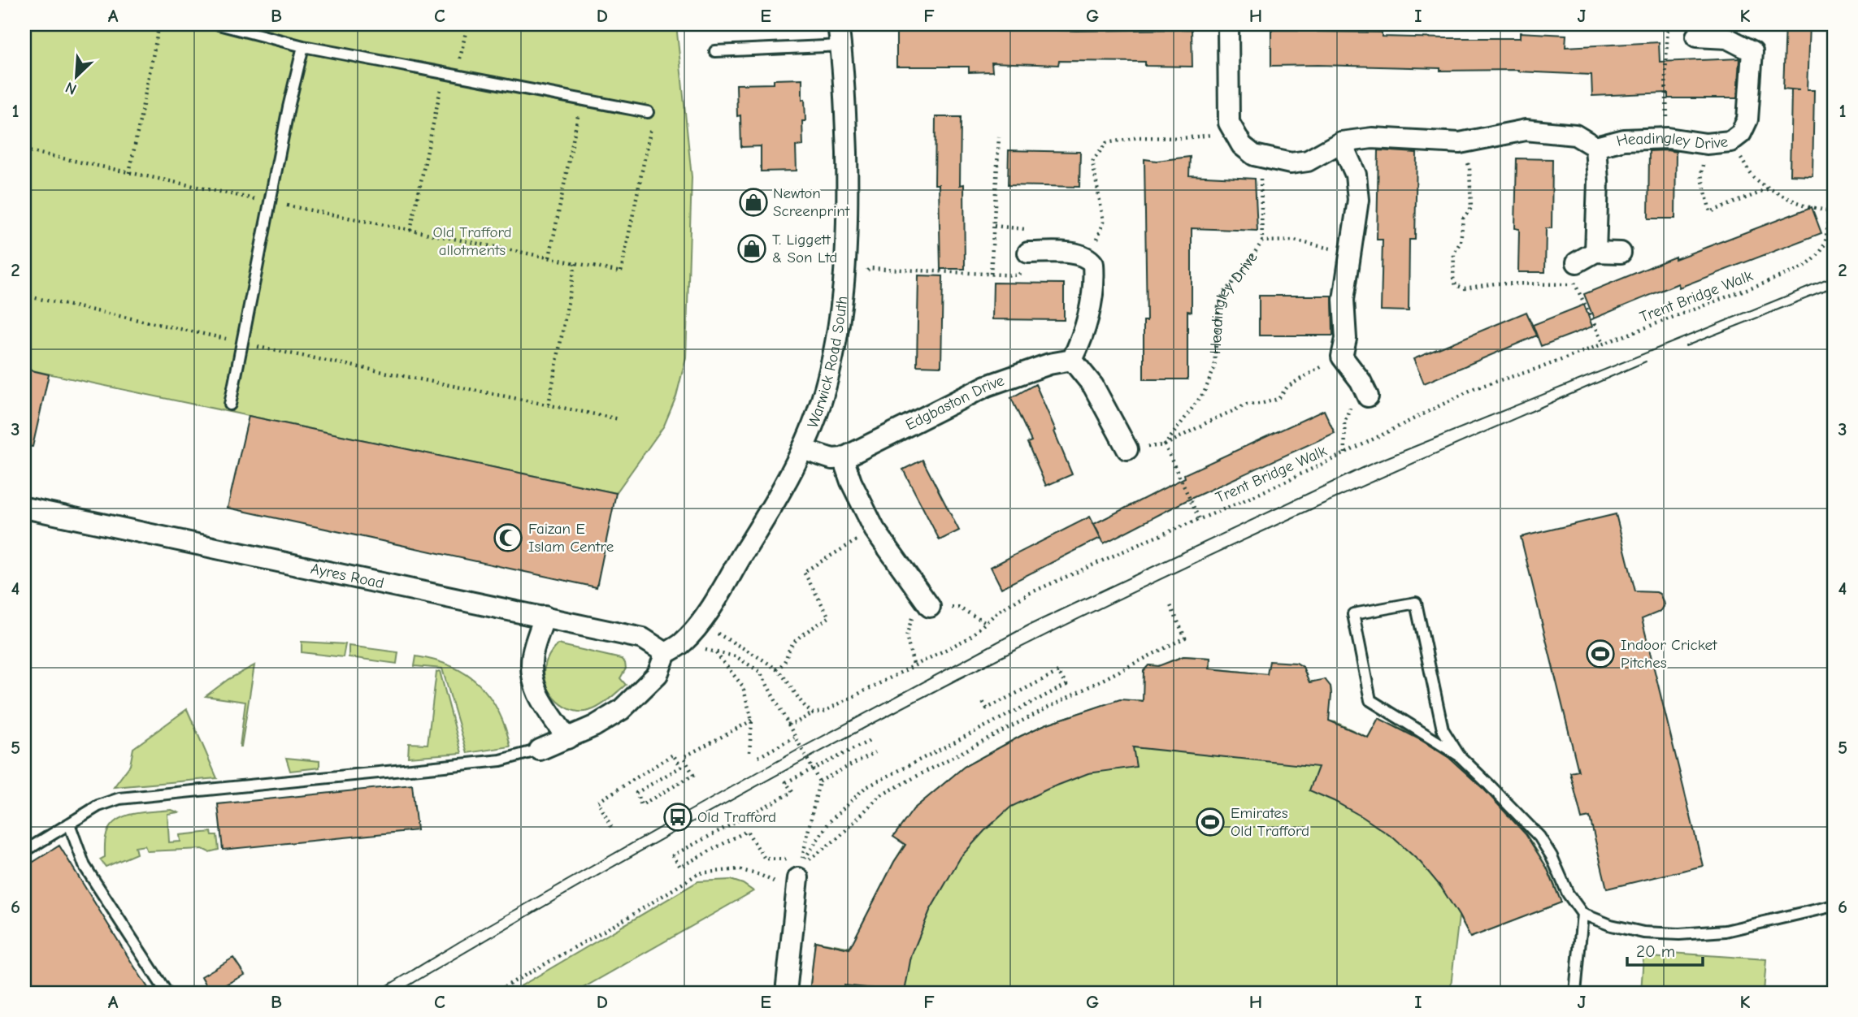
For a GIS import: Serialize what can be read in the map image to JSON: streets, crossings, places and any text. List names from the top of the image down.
{
  "streets": {
    "street": [
      "Headingley Drive",
      "Warwick Road South",
      "Edgbaston Drive",
      "Ayres Road"
    ],
    "path": ["Trent Bridge Walk"]
  },
  "crossings": [
    ["Warwick Road South", "Ayres Road"]
  ],
  "parks": ["Old Trafford allotments"],
  "places": {
    "shop": ["Newton Screenprint", "T. Liggett & Son Ltd"],
    "mosque": ["Faizan E Islam Centre"],
    "sports": ["Indoor Cricket Pitches", "Emirates Old Trafford"],
    "bus stop": ["Old Trafford"]
  },
  "scale_bar": "20 m",
  "north": "bottom left",
  "grid": {
    "columns": [
      "A",
      "B",
      "C",
      "D",
      "E",
      "F",
      "G",
      "H",
      "I",
      "J",
      "K"
    ],
    "rows": [
      "1",
      "2",
      "3",
      "4",
      "5",
      "6"
    ]
  }
}
